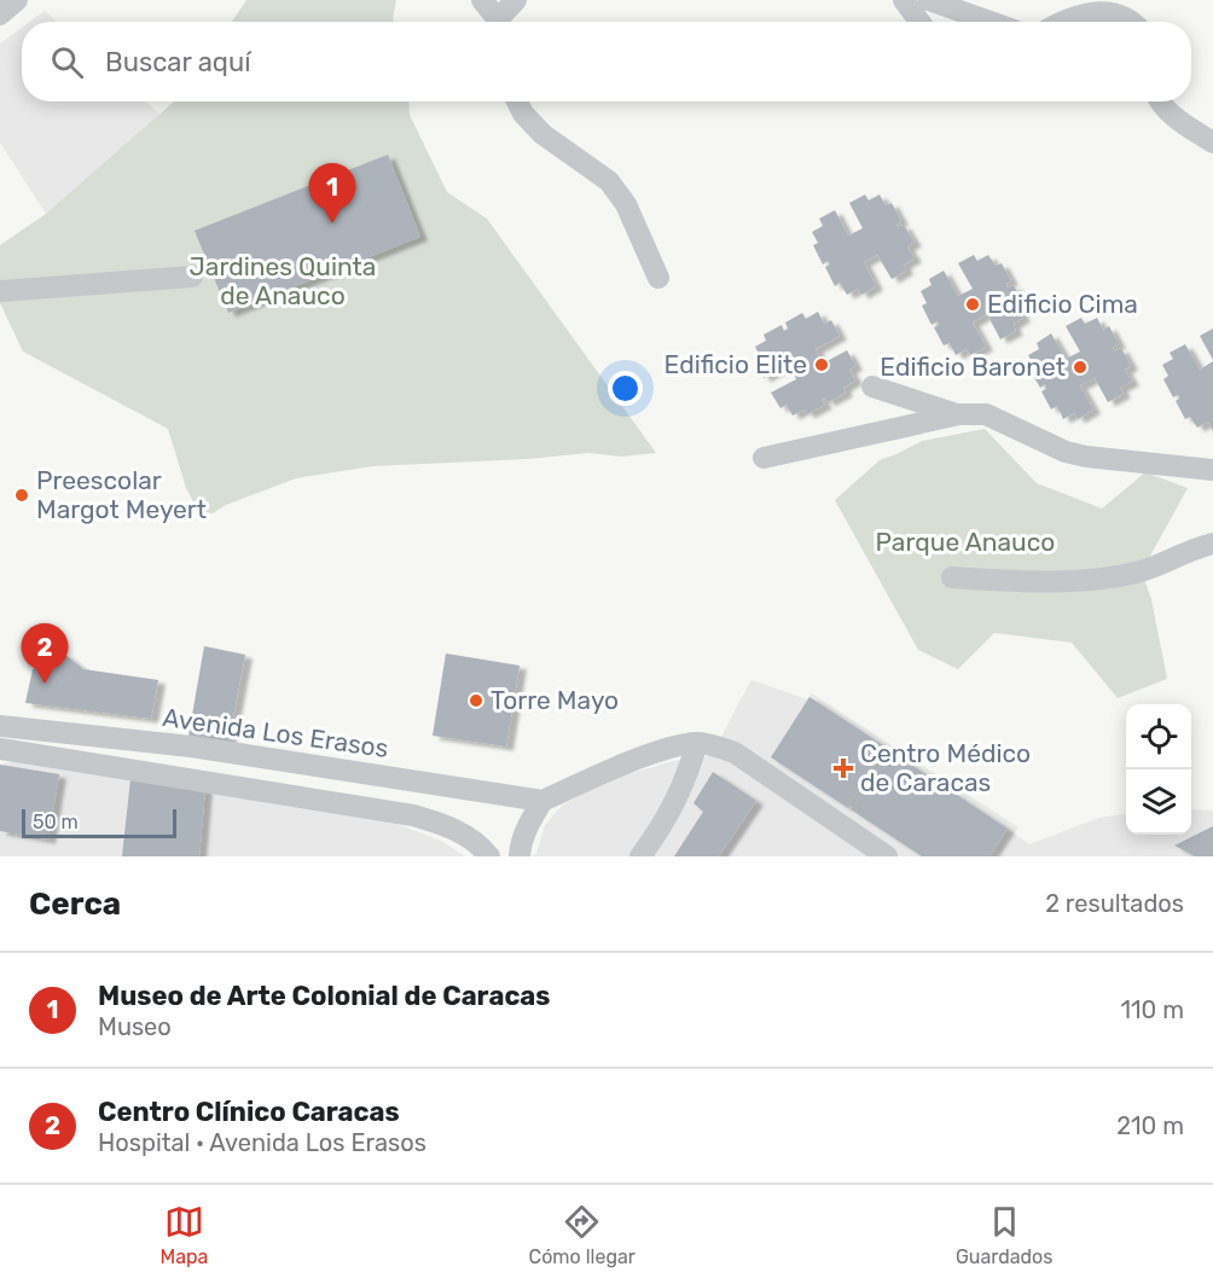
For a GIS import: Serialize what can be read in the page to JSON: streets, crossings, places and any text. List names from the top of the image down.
{
  "streets": {
    "street": ["Avenida Los Erasos"]
  },
  "parks": ["Jardines Quinta de Anauco", "Parque Anauco"],
  "places": {
    "other": [
      "Edificio Cima",
      "Edificio Elite",
      "Edificio Baronet",
      "Preescolar Margot Meyert",
      "Torre Mayo"
    ],
    "health": ["Centro Médico de Caracas"]
  },
  "scale_bar": "50 m",
  "page": {
    "search": "Buscar aquí",
    "pins": ["1", "2"],
    "scale": "50 m",
    "heading": ["Cerca", "2 resultados"],
    "list": [
      {
        "mark": "1",
        "name": "Museo de Arte Colonial de Caracas",
        "note": "Museo",
        "value": "110 m"
      },
      {
        "mark": "2",
        "name": "Centro Clínico Caracas",
        "note": "Hospital · Avenida Los Erasos",
        "value": "210 m"
      }
    ],
    "nav": ["Mapa", "Cómo llegar", "Guardados"]
  }
}
